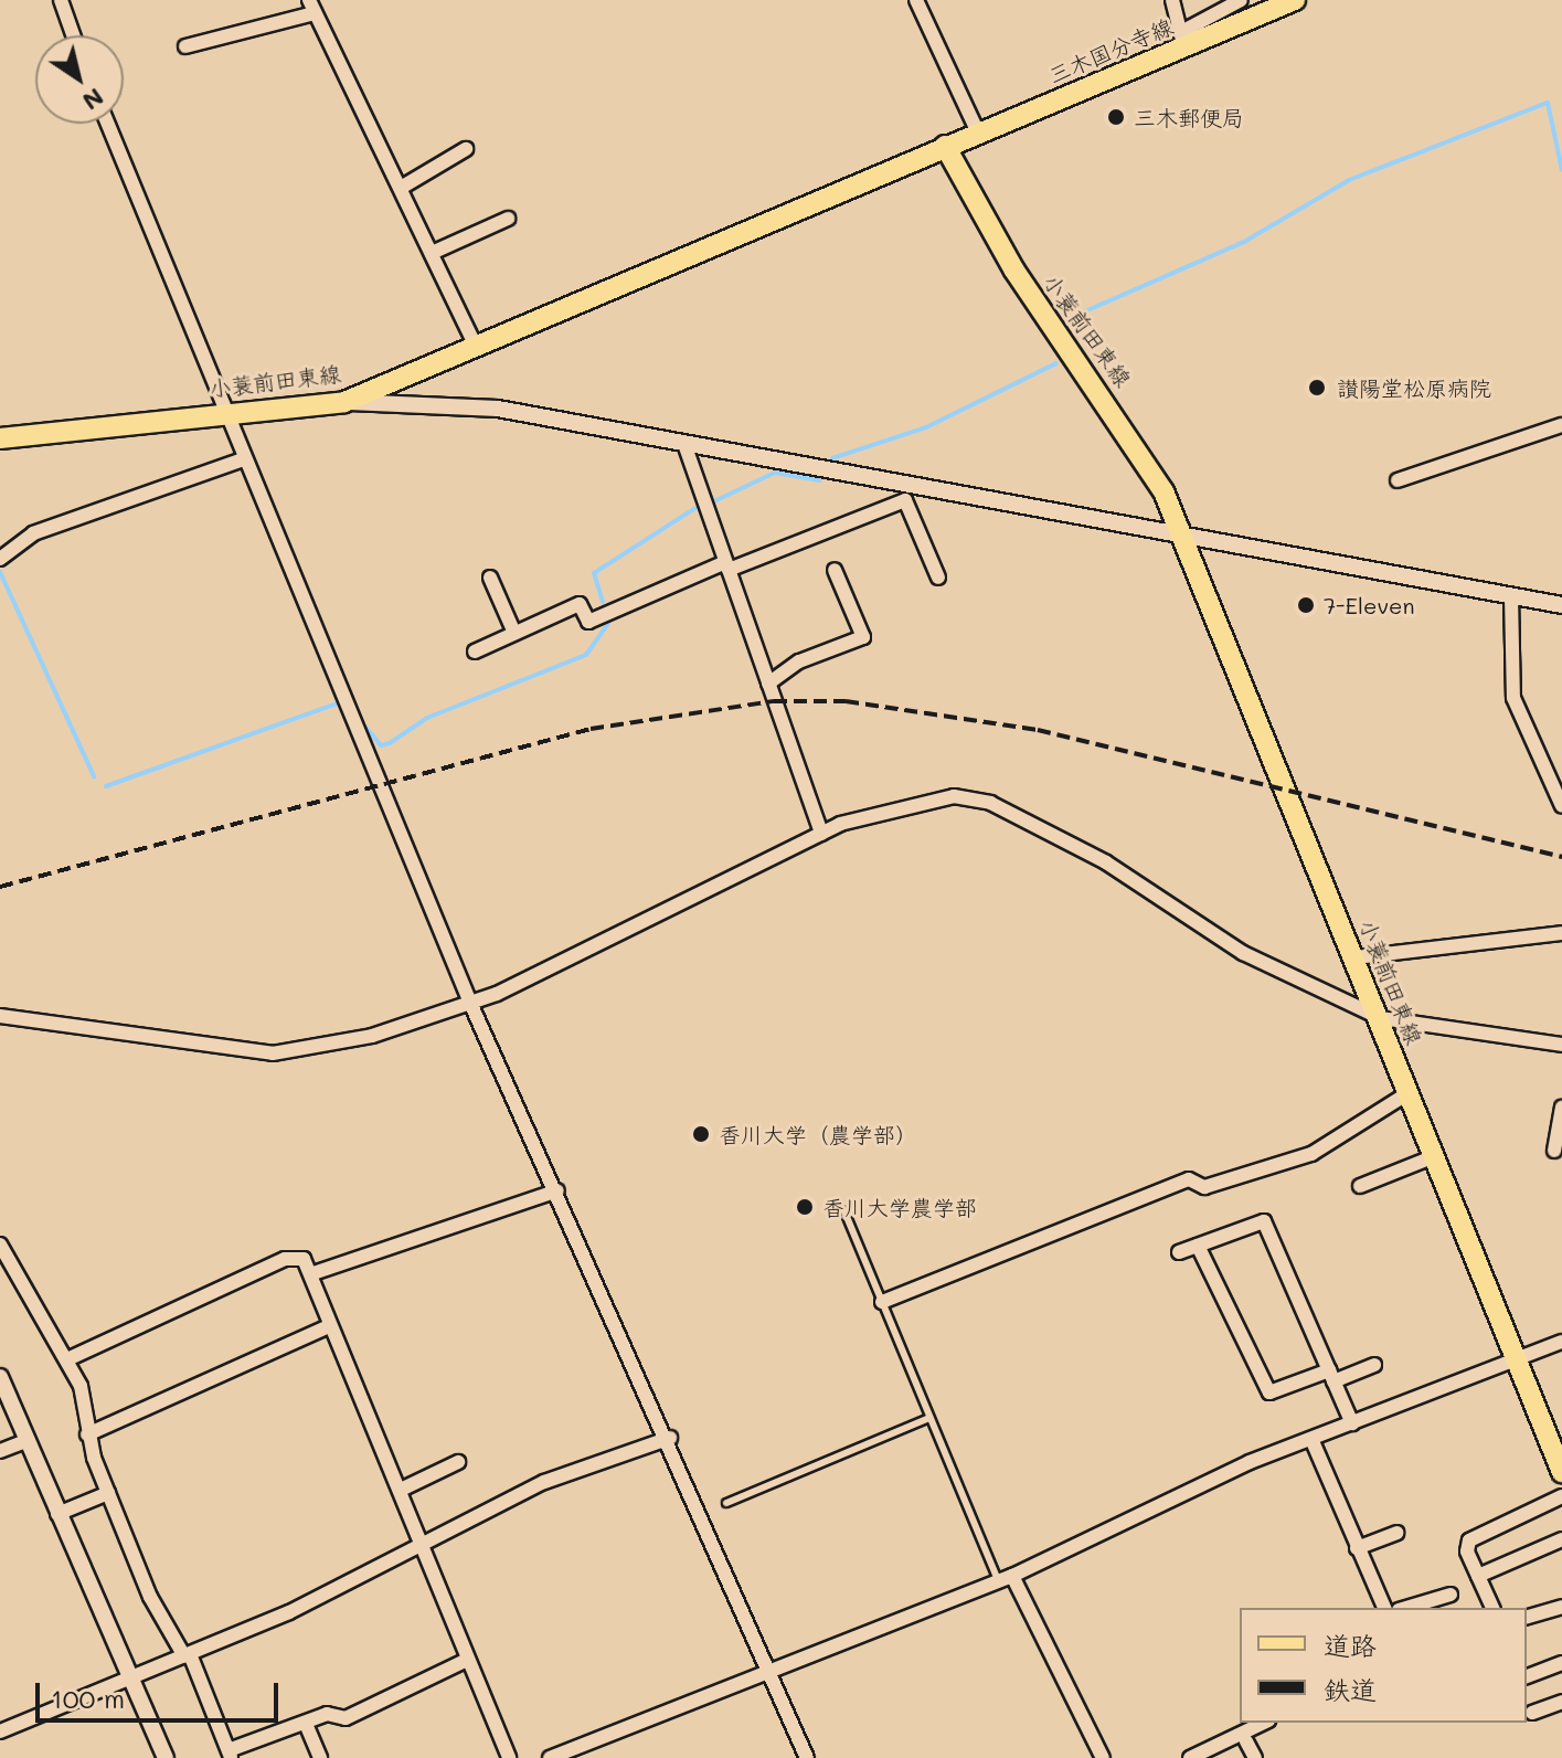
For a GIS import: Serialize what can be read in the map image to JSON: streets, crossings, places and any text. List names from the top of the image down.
{
  "streets": {
    "main road": ["三木国分寺線", "小蓑前田東線"]
  },
  "crossings": [
    ["三木国分寺線", "小蓑前田東線"]
  ],
  "places": [
    "三木郵便局",
    "讃陽堂松原病院",
    "7-Eleven",
    "香川大学（農学部）",
    "香川大学農学部"
  ],
  "legend": ["道路", "鉄道"],
  "scale_bar": "100 m",
  "north": "bottom right"
}
